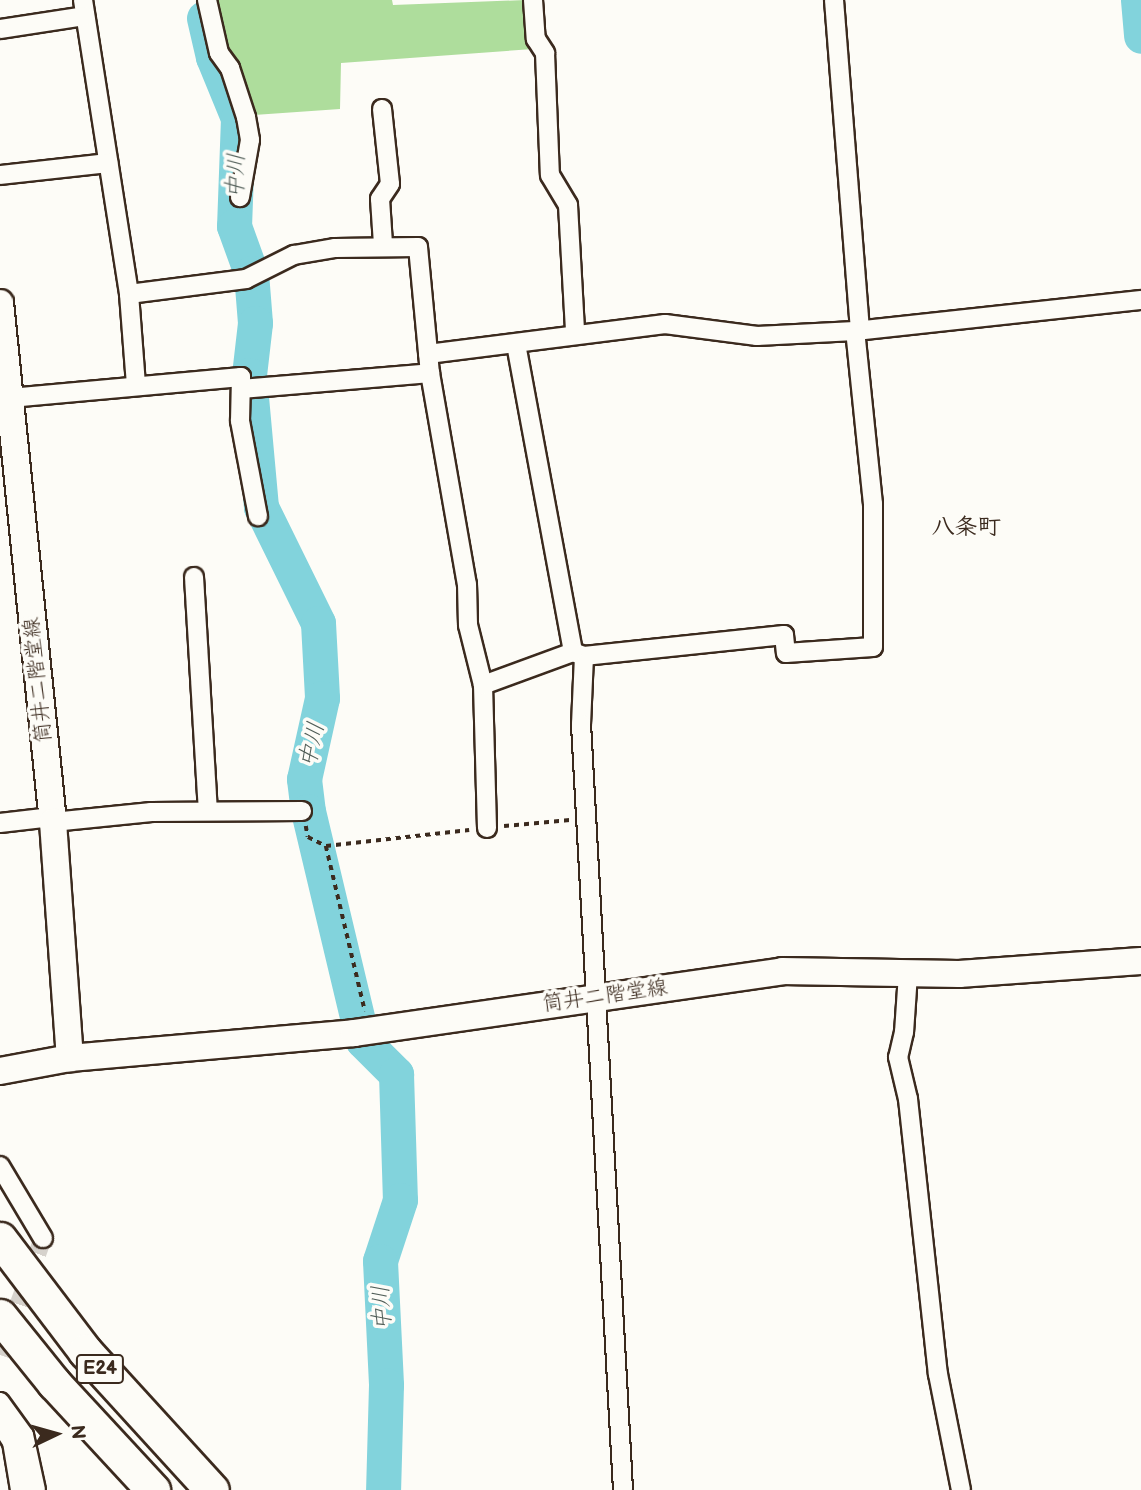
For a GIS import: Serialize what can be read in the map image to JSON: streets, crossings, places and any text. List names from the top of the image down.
{
  "streets": {
    "highway": ["E24"],
    "main road": ["筒井二階堂線"]
  },
  "districts": ["八条町"],
  "water": ["中川"],
  "north": "right"
}
